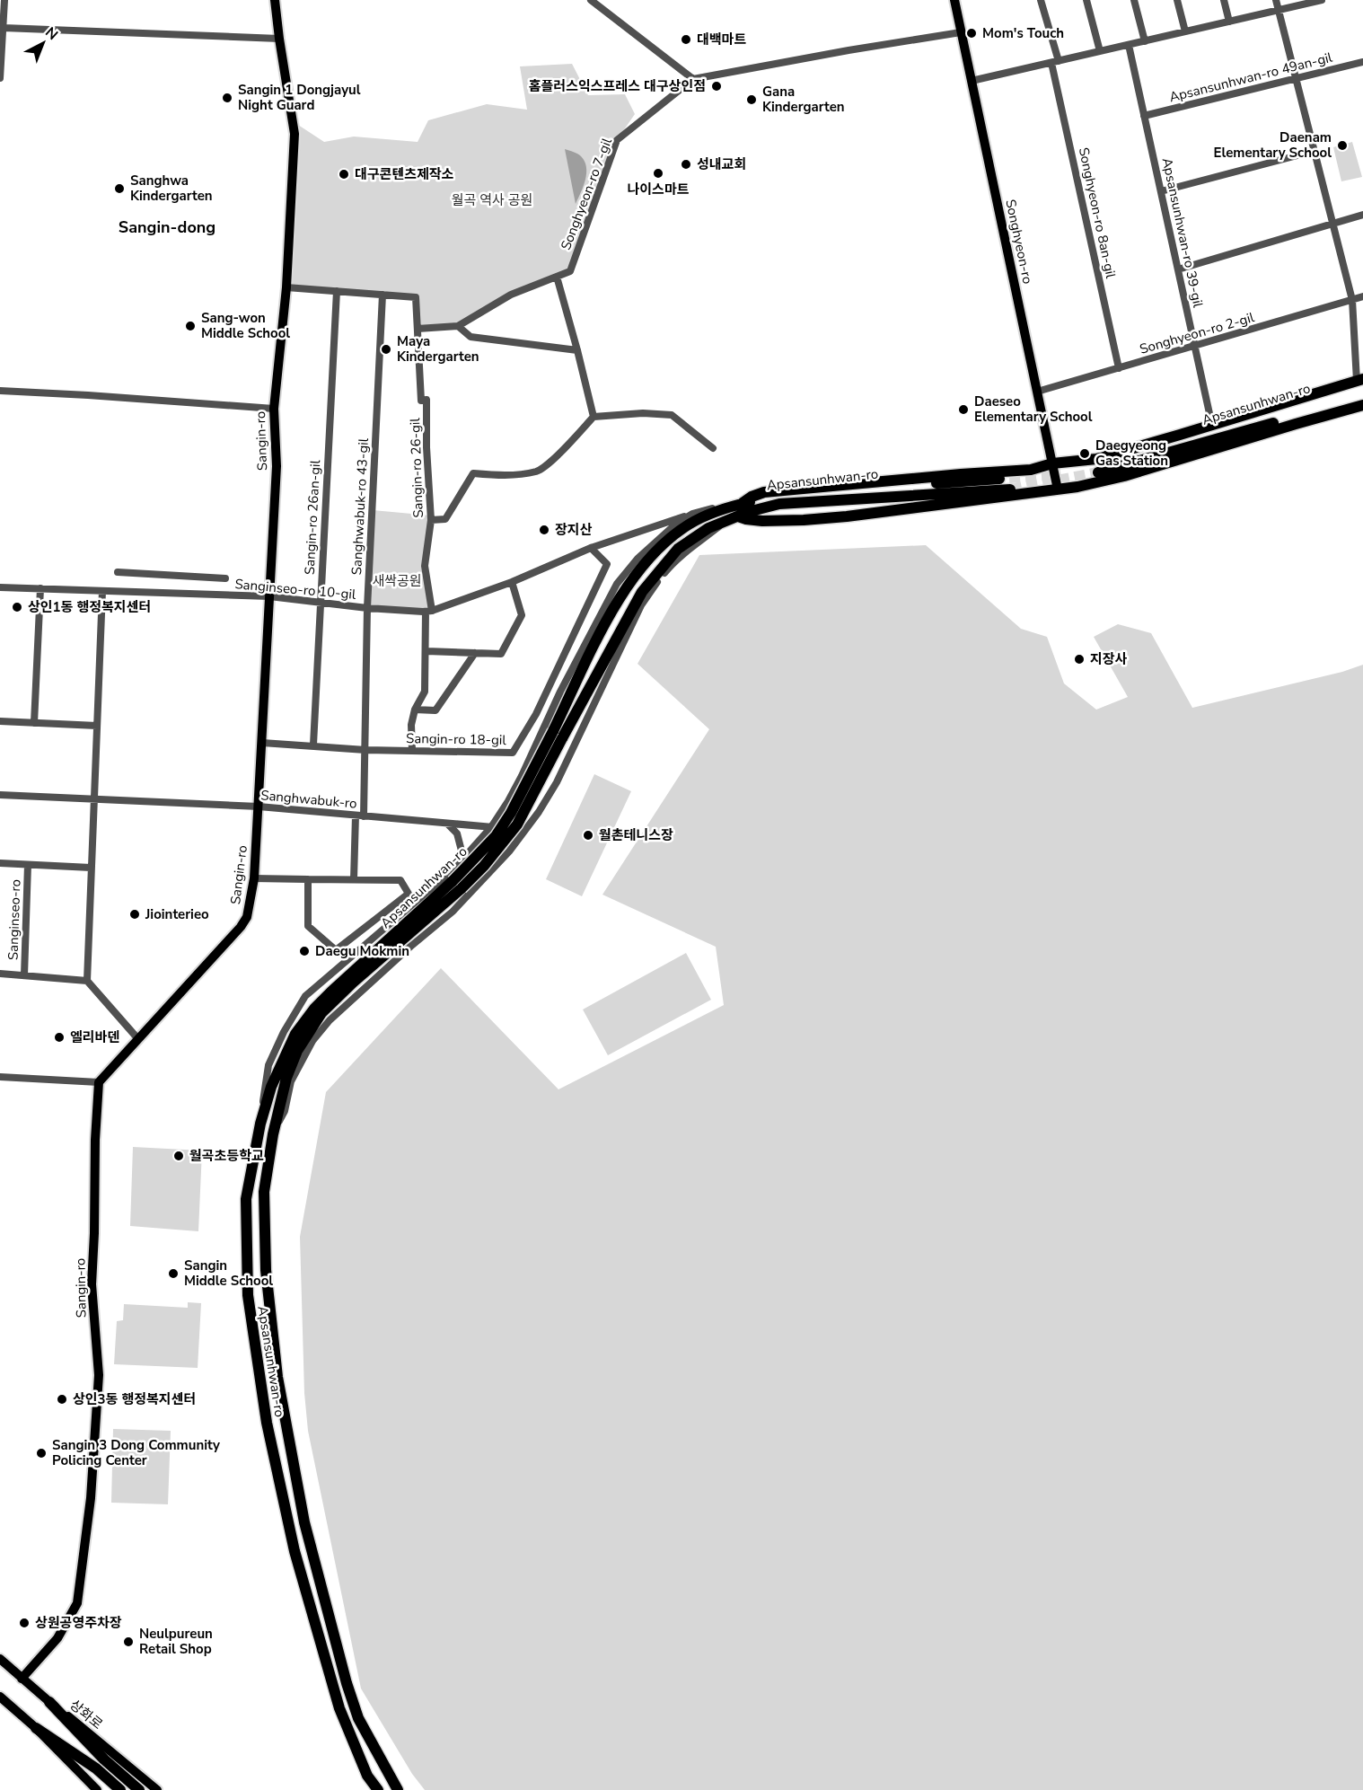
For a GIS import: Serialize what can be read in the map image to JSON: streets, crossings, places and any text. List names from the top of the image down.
{
  "streets": {
    "highway": ["Apsansunhwan-ro"],
    "main road": ["Songhyeon-ro", "Sangin-ro", "상화로"],
    "street": [
      "Apsansunhwan-ro 49an-gil",
      "Songhyeon-ro 7-gil",
      "Songhyeon-ro 8an-gil",
      "Apsansunhwan-ro 39-gil",
      "Songhyeon-ro 2-gil",
      "Sangin-ro 26-gil",
      "Sanghwabuk-ro 43-gil",
      "Sangin-ro 26an-gil",
      "Sanginseo-ro 10-gil",
      "Sangin-ro 18-gil",
      "Sanghwabuk-ro",
      "Sanginseo-ro"
    ]
  },
  "crossings": [
    ["Apsansunhwan-ro 49an-gil", "Apsansunhwan-ro 39-gil"],
    ["Songhyeon-ro 7-gil", "Songhyeon-ro"],
    ["Songhyeon-ro 7-gil", "Sangin-ro 26-gil"],
    ["Songhyeon-ro 8an-gil", "Songhyeon-ro 2-gil"],
    ["Apsansunhwan-ro 39-gil", "Songhyeon-ro 2-gil"],
    ["Songhyeon-ro", "Songhyeon-ro 2-gil"],
    ["Apsansunhwan-ro", "Sanginseo-ro 10-gil"],
    ["Sangin-ro", "Sangin-ro 26-gil"],
    ["Sangin-ro", "Sanginseo-ro 10-gil"],
    ["Sangin-ro", "Sangin-ro 18-gil"],
    ["Sangin-ro", "Sanghwabuk-ro"],
    ["Sangin-ro", "상화로"],
    ["Sangin-ro 26-gil", "Sanghwabuk-ro 43-gil"],
    ["Sangin-ro 26-gil", "Sangin-ro 26an-gil"],
    ["Sangin-ro 26-gil", "Sanginseo-ro 10-gil"],
    ["Sangin-ro 26-gil", "Sangin-ro 18-gil"],
    ["Sanghwabuk-ro 43-gil", "Sanginseo-ro 10-gil"],
    ["Sanghwabuk-ro 43-gil", "Sangin-ro 18-gil"],
    ["Sanghwabuk-ro 43-gil", "Sanghwabuk-ro"],
    ["Sangin-ro 26an-gil", "Sanginseo-ro 10-gil"],
    ["Sangin-ro 26an-gil", "Sangin-ro 18-gil"],
    ["Sanginseo-ro 10-gil", "Sangin-ro 18-gil"]
  ],
  "districts": ["Sangin-dong"],
  "parks": ["월곡 역사 공원", "새싹공원"],
  "places": [
    "Mom's Touch",
    "대백마트",
    "홈플러스익스프레스 대구상인점",
    "Sangin 1 Dongjayul Night Guard",
    "Gana Kindergarten",
    "Daenam Elementary School",
    "성내교회",
    "나이스마트",
    "대구콘텐츠제작소",
    "Sanghwa Kindergarten",
    "Sang-won Middle School",
    "Maya Kindergarten",
    "Daeseo Elementary School",
    "Daegyeong Gas Station",
    "장지산",
    "상인1동 행정복지센터",
    "지장사",
    "월촌테니스장",
    "Jiointerieo",
    "Daegu Mokmin",
    "엘리바덴",
    "월곡초등학교",
    "Sangin Middle School",
    "상인3동 행정복지센터",
    "Sangin 3 Dong Community Policing Center",
    "상원공영주차장",
    "Neulpureun Retail Shop"
  ],
  "north": "top right"
}
